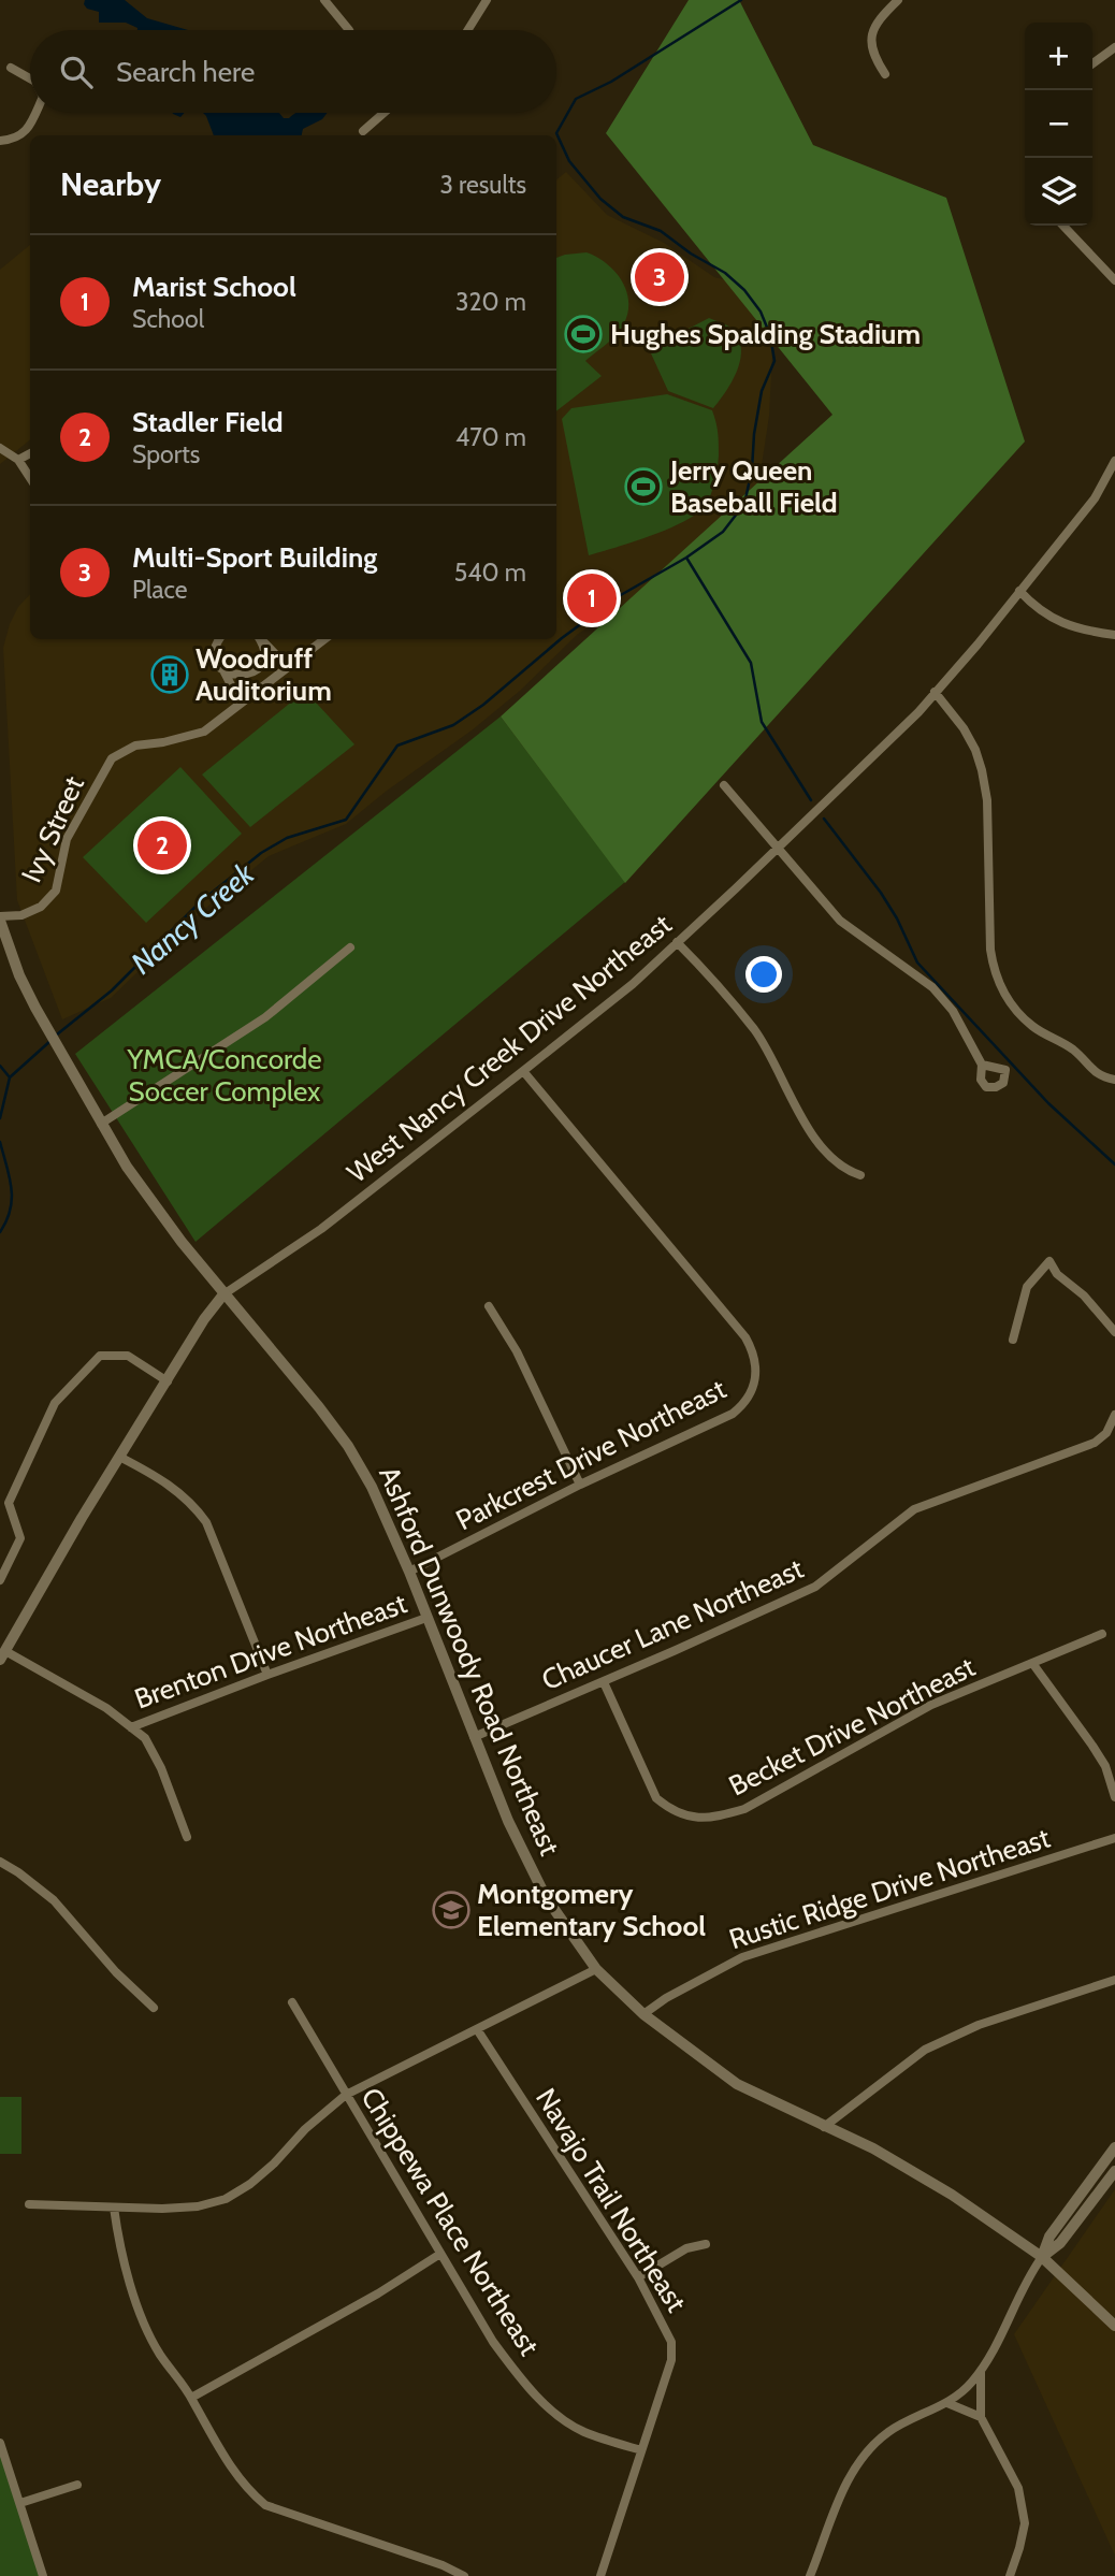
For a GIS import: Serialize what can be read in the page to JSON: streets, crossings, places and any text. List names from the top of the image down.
{
  "streets": {
    "main road": ["Ashford Dunwoody Road Northeast"],
    "street": [
      "Ivy Street",
      "West Nancy Creek Drive Northeast",
      "Parkcrest Drive Northeast",
      "Chaucer Lane Northeast",
      "Brenton Drive Northeast",
      "Becket Drive Northeast",
      "Rustic Ridge Drive Northeast",
      "Navajo Trail Northeast",
      "Chippewa Place Northeast"
    ]
  },
  "crossings": [
    ["Ivy Street", "Ashford Dunwoody Road Northeast"],
    ["West Nancy Creek Drive Northeast", "Parkcrest Drive Northeast"],
    ["West Nancy Creek Drive Northeast", "Ashford Dunwoody Road Northeast"],
    ["Parkcrest Drive Northeast", "Ashford Dunwoody Road Northeast"],
    ["Chaucer Lane Northeast", "Ashford Dunwoody Road Northeast"],
    ["Chaucer Lane Northeast", "Becket Drive Northeast"],
    ["Brenton Drive Northeast", "Ashford Dunwoody Road Northeast"],
    ["Ashford Dunwoody Road Northeast", "Rustic Ridge Drive Northeast"],
    ["Navajo Trail Northeast", "Chippewa Place Northeast"]
  ],
  "water": ["Nancy Creek"],
  "parks": ["YMCA/Concorde Soccer Complex"],
  "places": {
    "sports": ["Hughes Spalding Stadium", "Jerry Queen Baseball Field"],
    "building": ["Woodruff Auditorium"],
    "school or university": ["Montgomery Elementary School"]
  },
  "page": {
    "map_buttons": ["+", "−"],
    "search": "Search here",
    "heading": ["Nearby", "3 results"],
    "list": [
      {
        "mark": "1",
        "name": "Marist School",
        "note": "School",
        "value": "320 m"
      },
      {
        "mark": "2",
        "name": "Stadler Field",
        "note": "Sports",
        "value": "470 m"
      },
      {
        "mark": "3",
        "name": "Multi-Sport Building",
        "note": "Place",
        "value": "540 m"
      }
    ],
    "pins": ["3", "1", "2"]
  }
}
